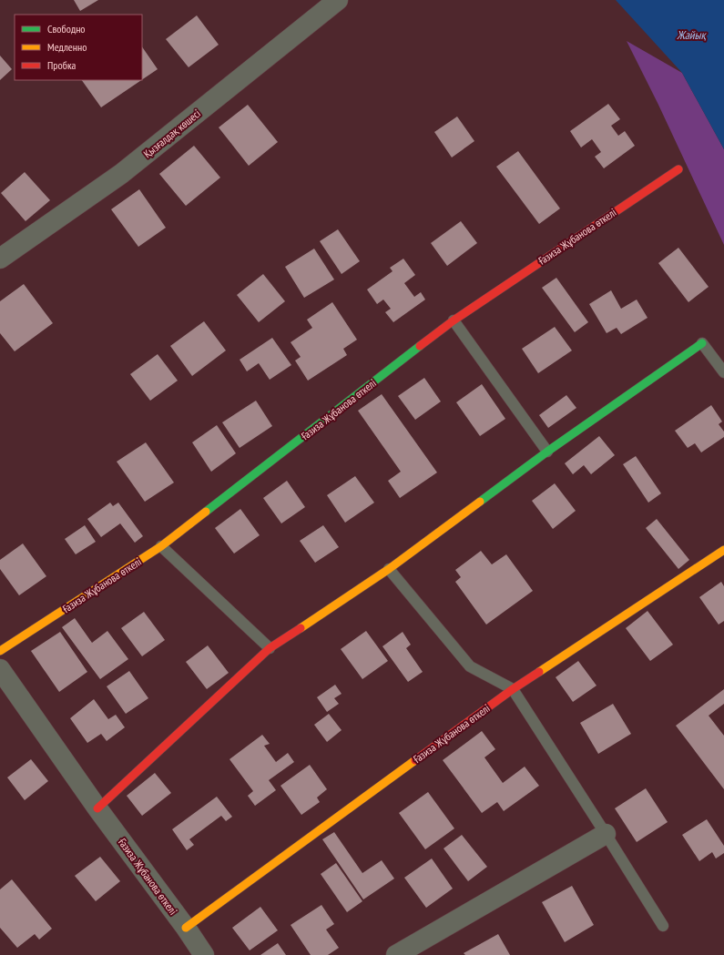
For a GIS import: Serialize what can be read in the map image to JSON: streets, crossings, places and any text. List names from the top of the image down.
{
  "streets": {
    "street": ["Қызғалдақ көшесі", "Ғазиза Жұбанова өткелі"]
  },
  "water": ["Жайық"],
  "legend": ["Свободно", "Медленно", "Пробка"]
}
